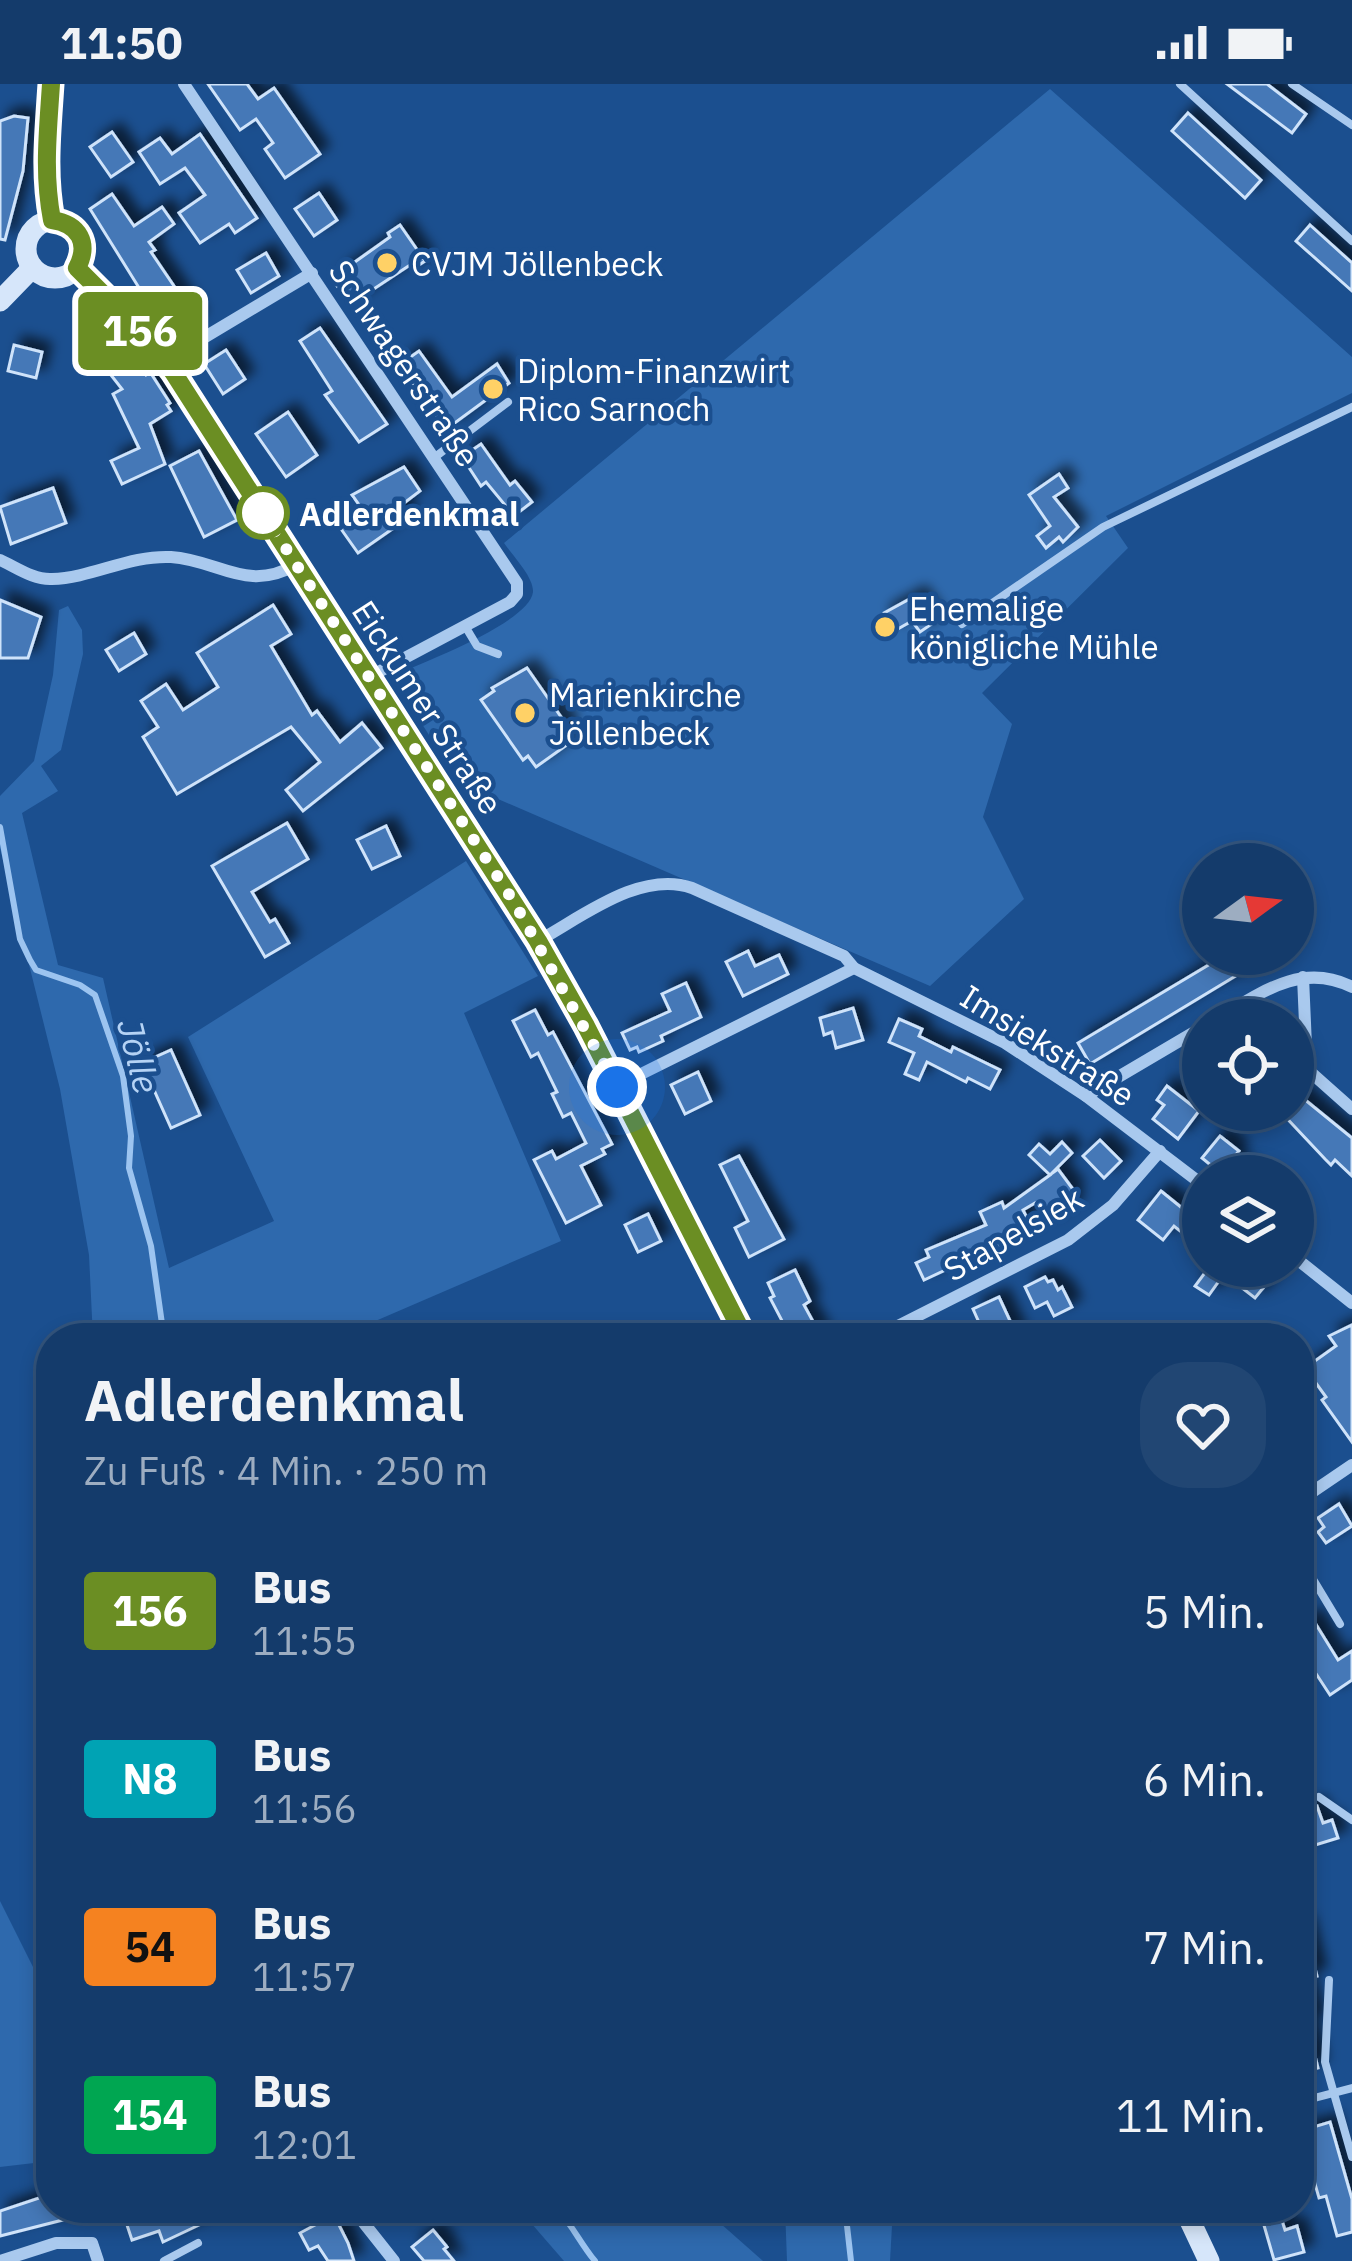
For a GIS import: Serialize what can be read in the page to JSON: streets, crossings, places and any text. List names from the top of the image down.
{
  "streets": {
    "main road": ["Eickumer Straße"],
    "street": ["Schwagerstraße", "Imsiekstraße", "Stapelsiek"]
  },
  "crossings": [
    ["Schwagerstraße", "Eickumer Straße"],
    ["Eickumer Straße", "Imsiekstraße"],
    ["Imsiekstraße", "Stapelsiek"]
  ],
  "water": ["Jölle"],
  "places": [
    "CVJM Jöllenbeck",
    "Diplom-Finanzwirt Rico Sarnoch",
    "Adlerdenkmal",
    "Ehemalige königliche Mühle",
    "Marienkirche Jöllenbeck"
  ],
  "lines": ["bus line 156"],
  "north": "right",
  "page": {
    "status": "11:50",
    "on_map": "156",
    "heading": ["Adlerdenkmal", "Zu Fuß · 4 Min. · 250 m"],
    "list": [
      {
        "mark": "156",
        "name": "Bus",
        "note": "11:55",
        "value": "5 Min."
      },
      {
        "mark": "N8",
        "name": "Bus",
        "note": "11:56",
        "value": "6 Min."
      },
      {
        "mark": "54",
        "name": "Bus",
        "note": "11:57",
        "value": "7 Min."
      },
      {
        "mark": "154",
        "name": "Bus",
        "note": "12:01",
        "value": "11 Min."
      }
    ]
  }
}
